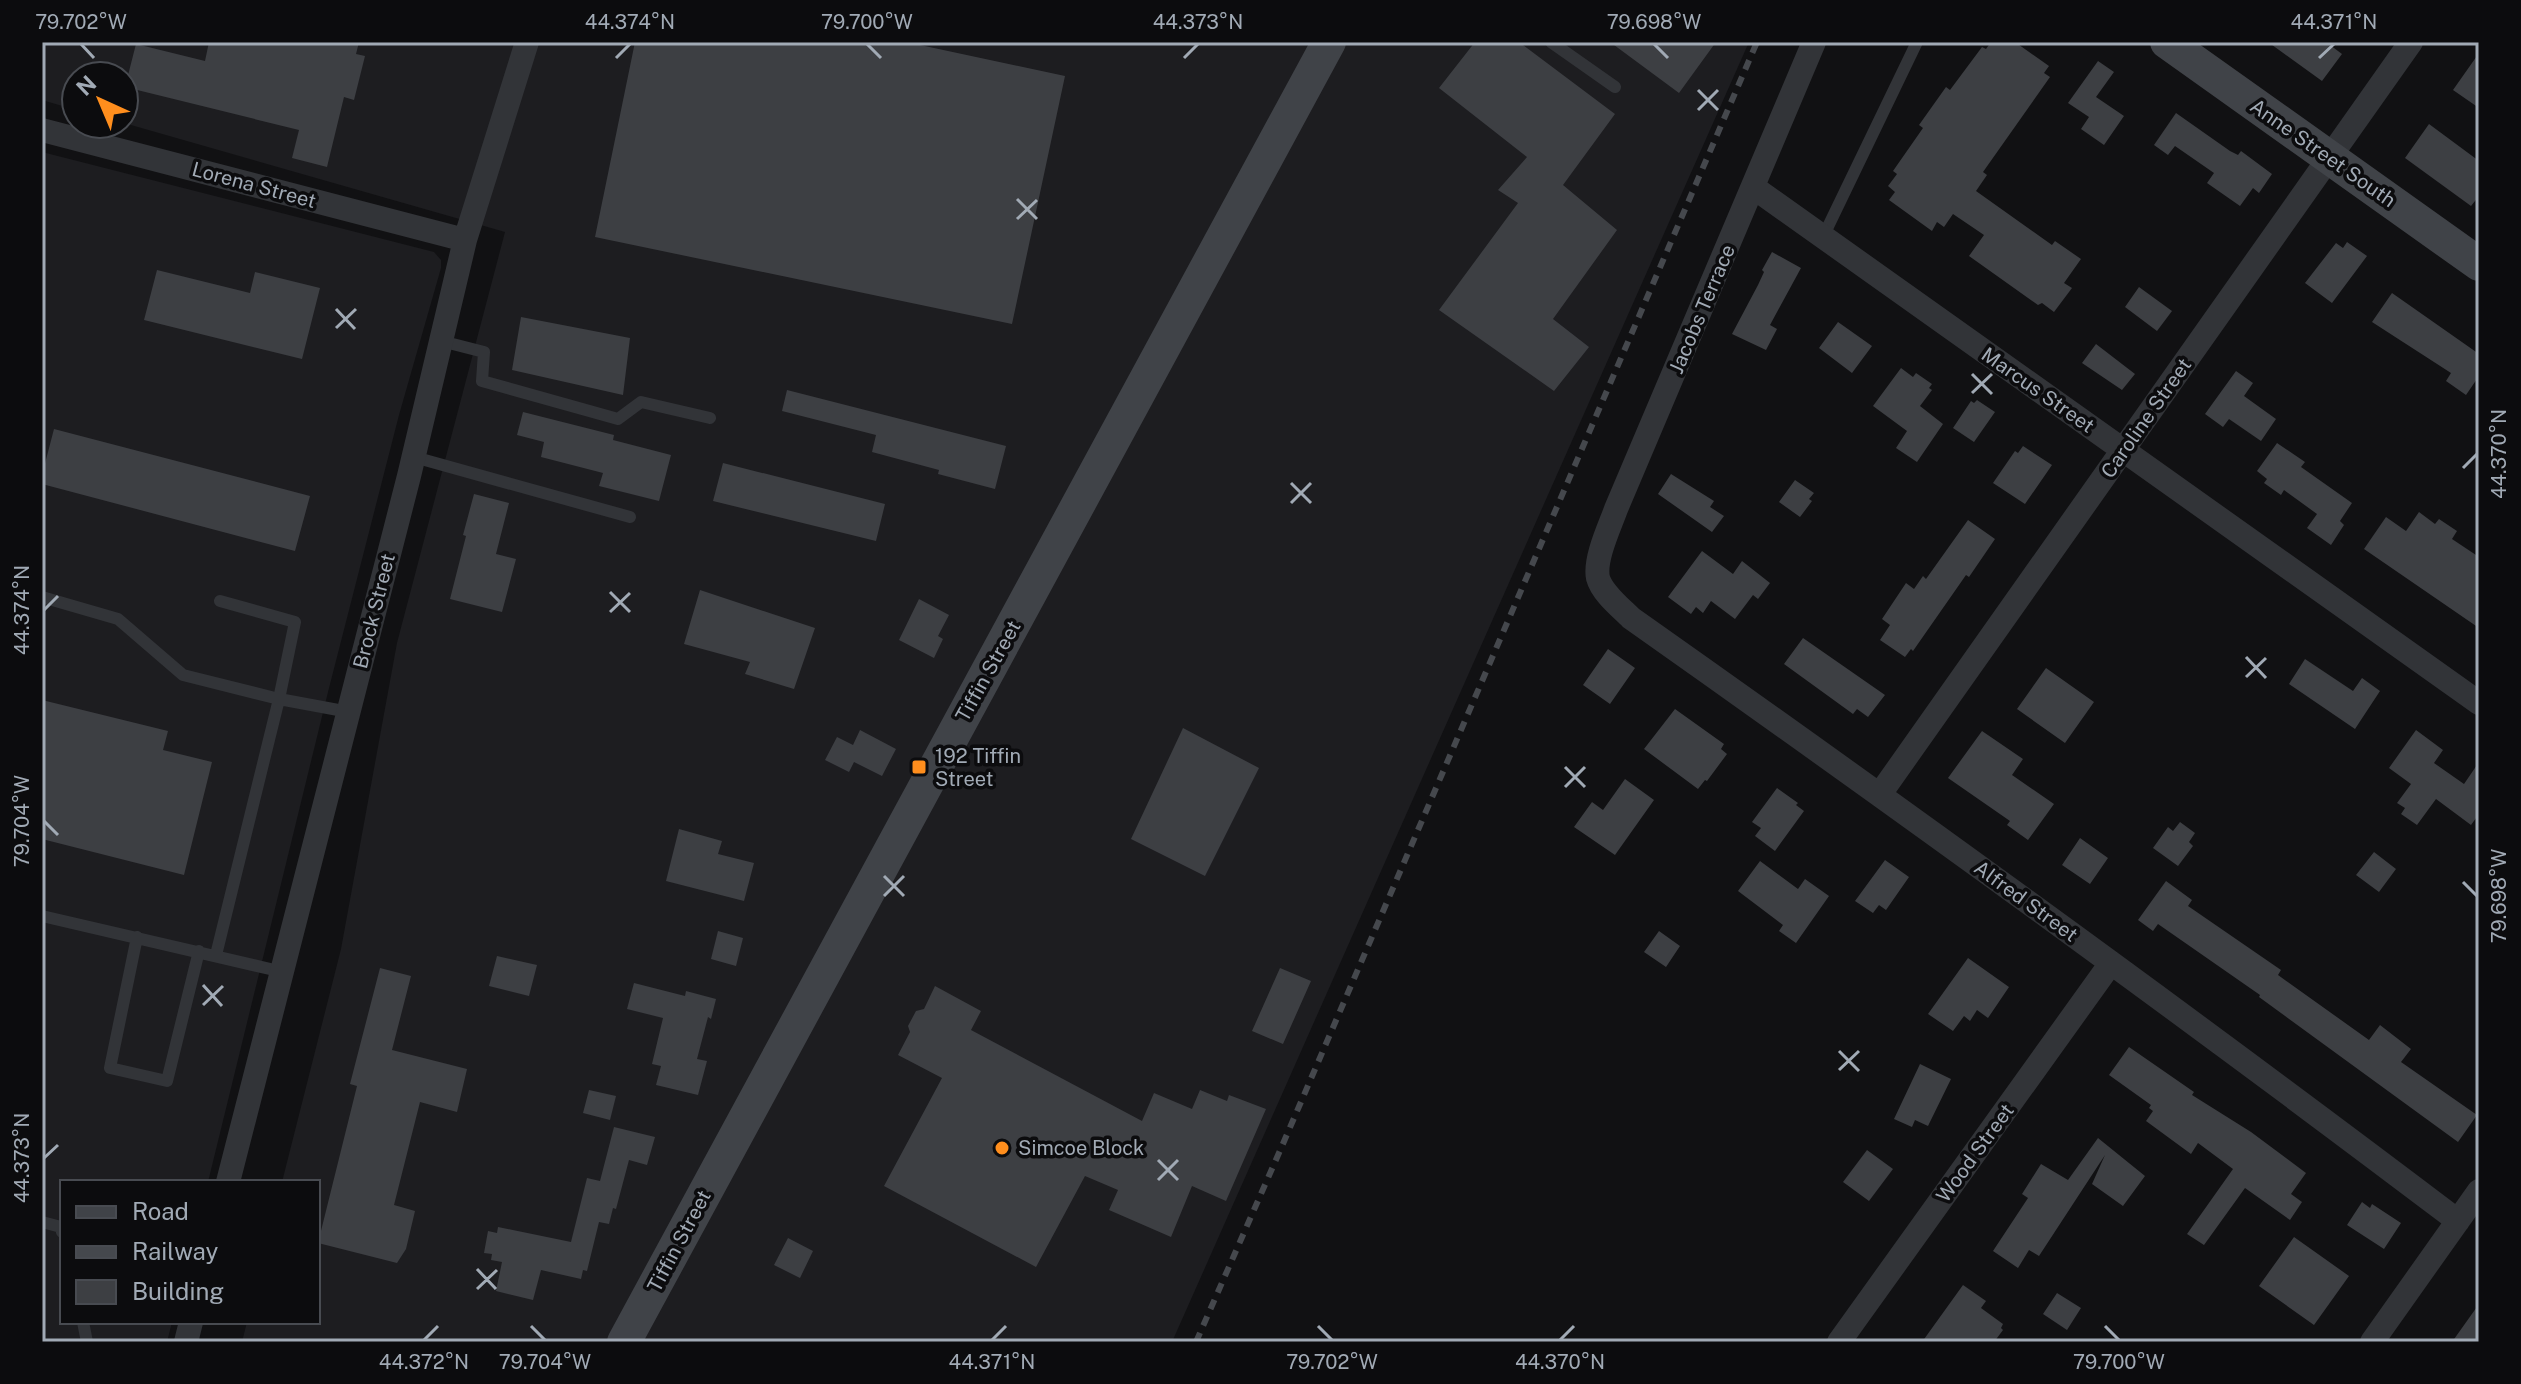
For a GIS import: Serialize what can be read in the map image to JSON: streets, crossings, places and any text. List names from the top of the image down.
{
  "streets": {
    "street": [
      "Anne Street South",
      "Lorena Street",
      "Jacobs Terrace",
      "Marcus Street",
      "Caroline Street",
      "Brock Street",
      "Tiffin Street",
      "Alfred Street",
      "Wood Street"
    ]
  },
  "crossings": [
    ["Anne Street South", "Caroline Street"],
    ["Lorena Street", "Brock Street"],
    ["Jacobs Terrace", "Marcus Street"],
    ["Jacobs Terrace", "Alfred Street"],
    ["Marcus Street", "Caroline Street"],
    ["Caroline Street", "Alfred Street"],
    ["Alfred Street", "Wood Street"]
  ],
  "places": {
    "transit": ["192 Tiffin Street"],
    "other": ["Simcoe Block"]
  },
  "legend": ["Road", "Railway", "Building"],
  "north": "top left",
  "coordinates": [
    "79.702°W",
    "44.374°N",
    "79.700°W",
    "44.373°N",
    "79.698°W",
    "44.371°N",
    "44.370°N",
    "79.704°W",
    "44.372°N"
  ]
}
